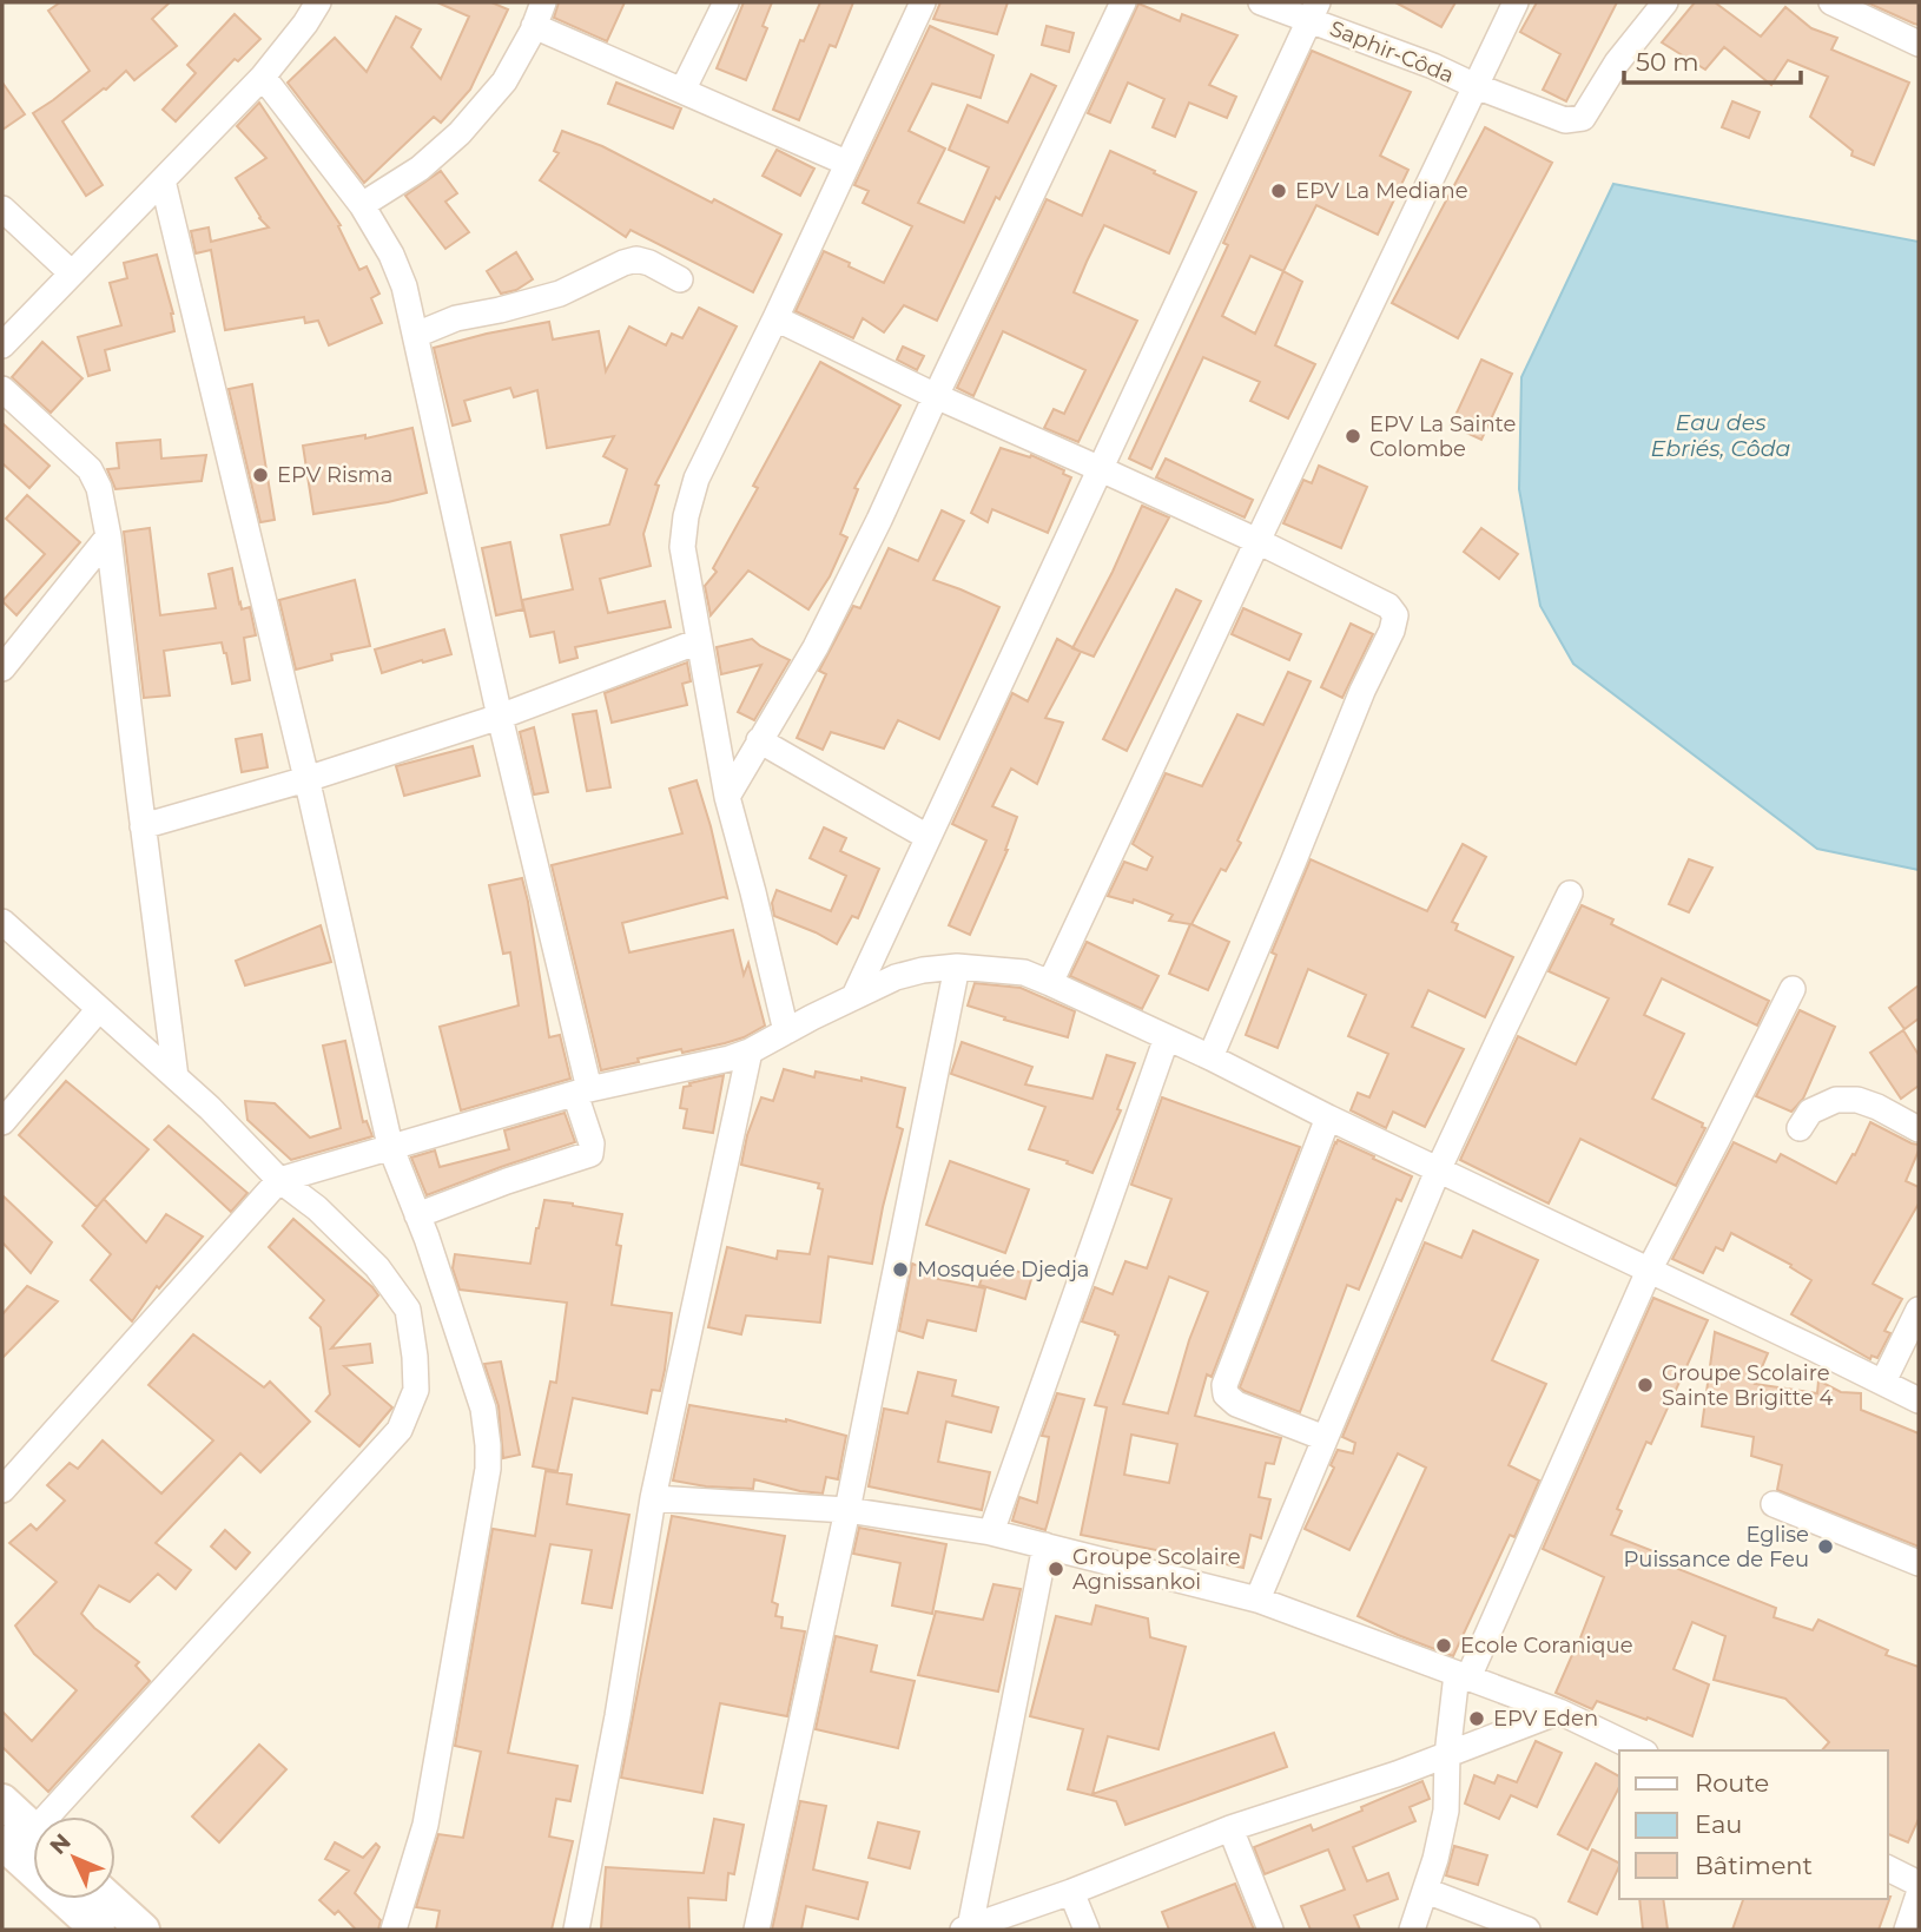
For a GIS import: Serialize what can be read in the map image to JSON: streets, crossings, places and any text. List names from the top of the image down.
{
  "streets": {
    "street": ["Saphir-Côda"]
  },
  "water": ["Eau des Ebriés, Côda"],
  "places": [
    "EPV La Mediane",
    "EPV La Sainte Colombe",
    "EPV Risma",
    "Mosquée Djedja",
    "Groupe Scolaire Sainte Brigitte 4",
    "Eglise Puissance de Feu",
    "Groupe Scolaire Agnissankoi",
    "Ecole Coranique",
    "EPV Eden"
  ],
  "legend": ["Route", "Eau", "Bâtiment"],
  "scale_bar": "50 m",
  "north": "top left"
}
